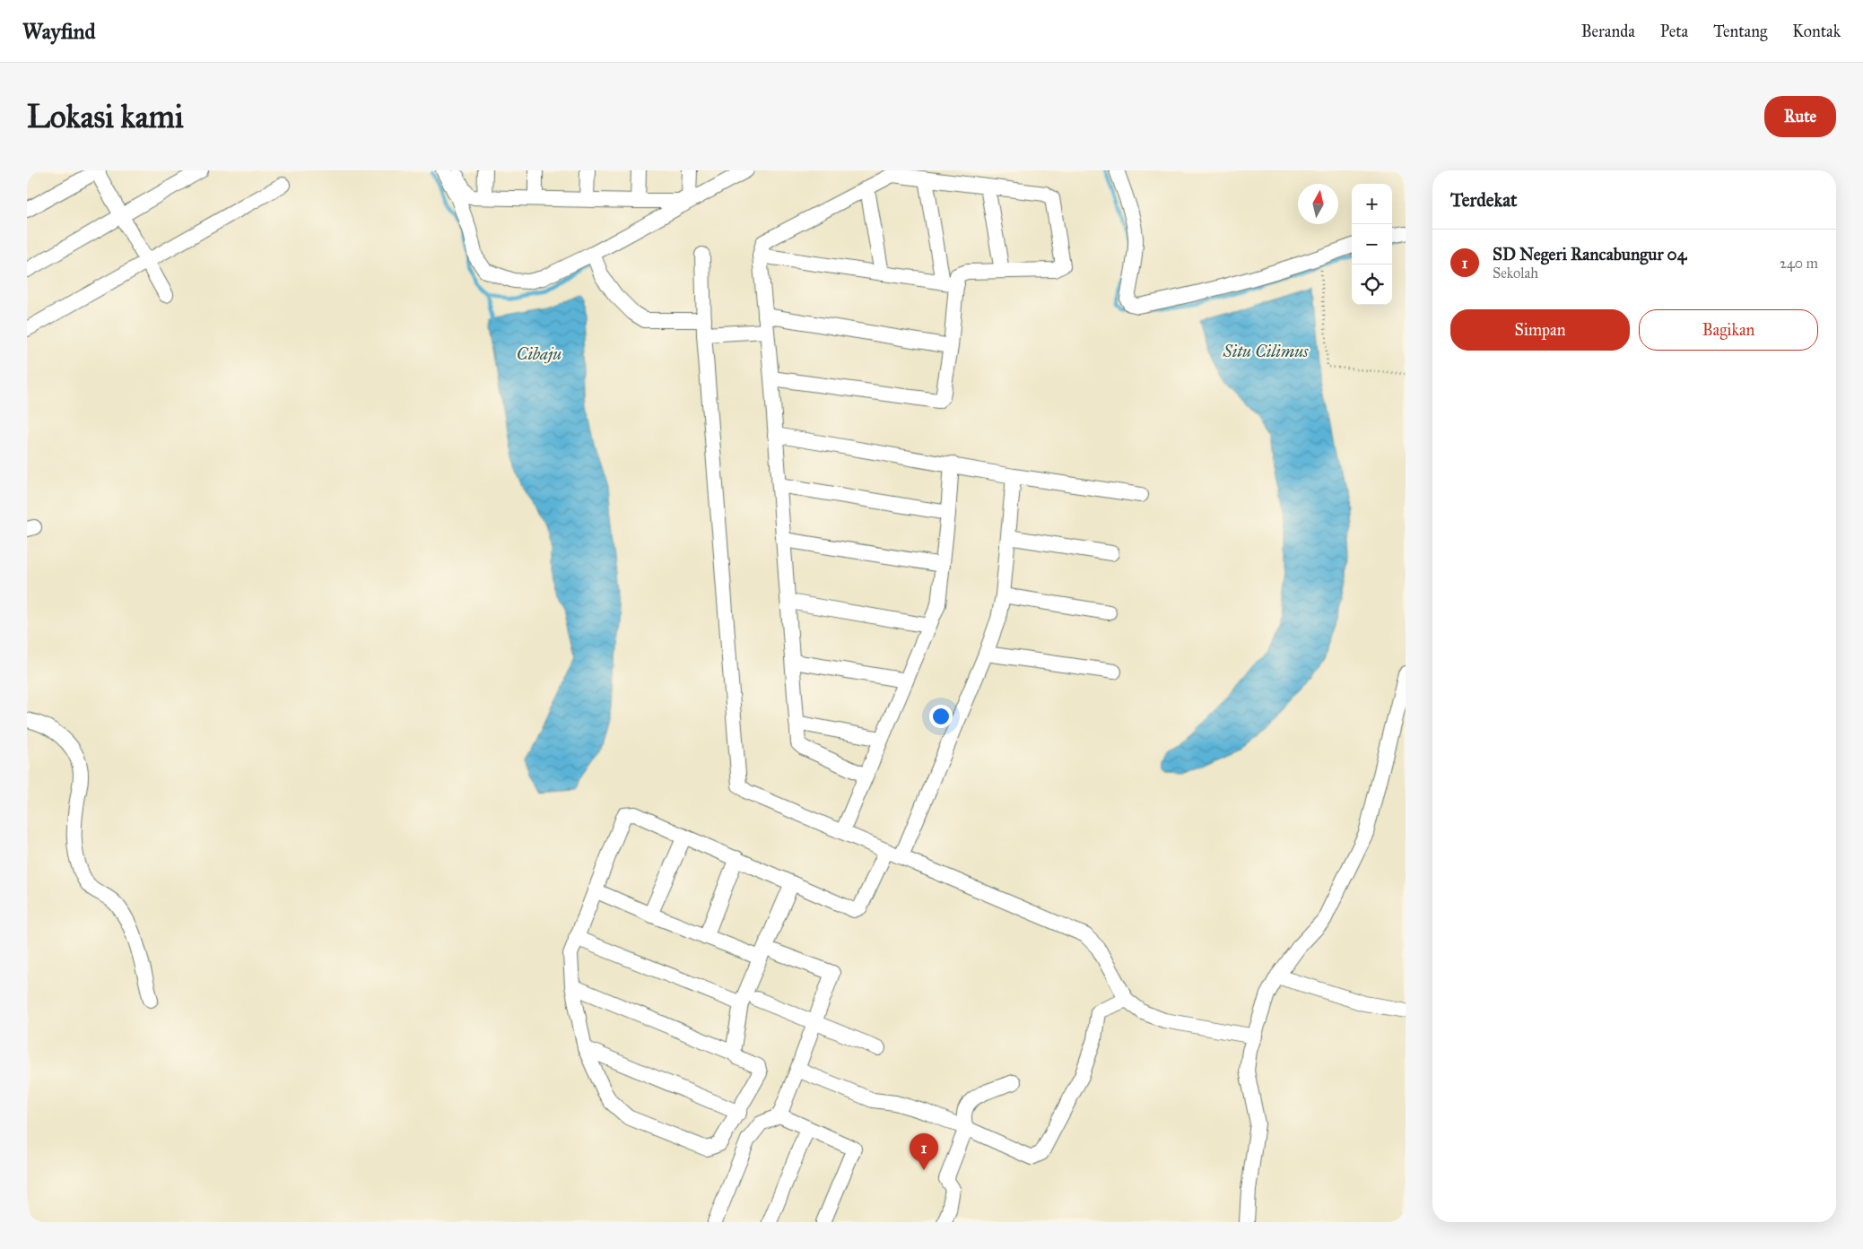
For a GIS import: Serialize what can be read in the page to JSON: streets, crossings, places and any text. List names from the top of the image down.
{
  "water": ["Situ Cilimus", "Cibaju"],
  "north": "top",
  "page": {
    "header": "Wayfind",
    "nav": [
      "Beranda",
      "Peta",
      "Tentang",
      "Kontak"
    ],
    "buttons": [
      "Rute",
      ["Simpan", "Bagikan"]
    ],
    "title": "Lokasi kami",
    "heading": "Terdekat",
    "map_buttons": ["+", "−"],
    "list": [
      {
        "mark": "1",
        "name": "SD Negeri Rancabungur 04",
        "note": "Sekolah",
        "value": "240 m"
      }
    ],
    "pins": "1"
  }
}
